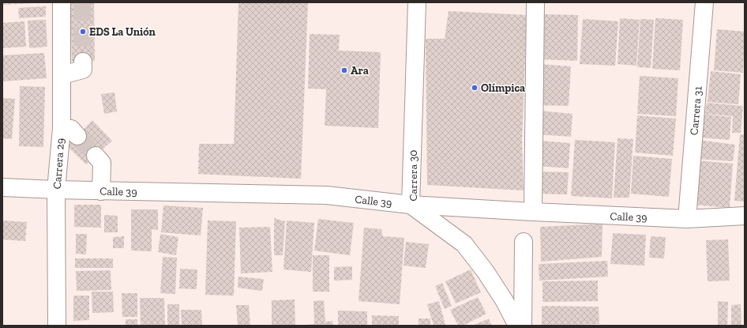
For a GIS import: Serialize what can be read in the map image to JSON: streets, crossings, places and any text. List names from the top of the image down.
{
  "streets": {
    "street": [
      "Carrera 31",
      "Carrera 29",
      "Carrera 30",
      "Calle 39"
    ]
  },
  "crossings": [
    ["Carrera 31", "Calle 39"],
    ["Carrera 29", "Calle 39"],
    ["Carrera 30", "Calle 39"]
  ],
  "places": ["EDS La Unión", "Ara", "Olímpica"]
}
